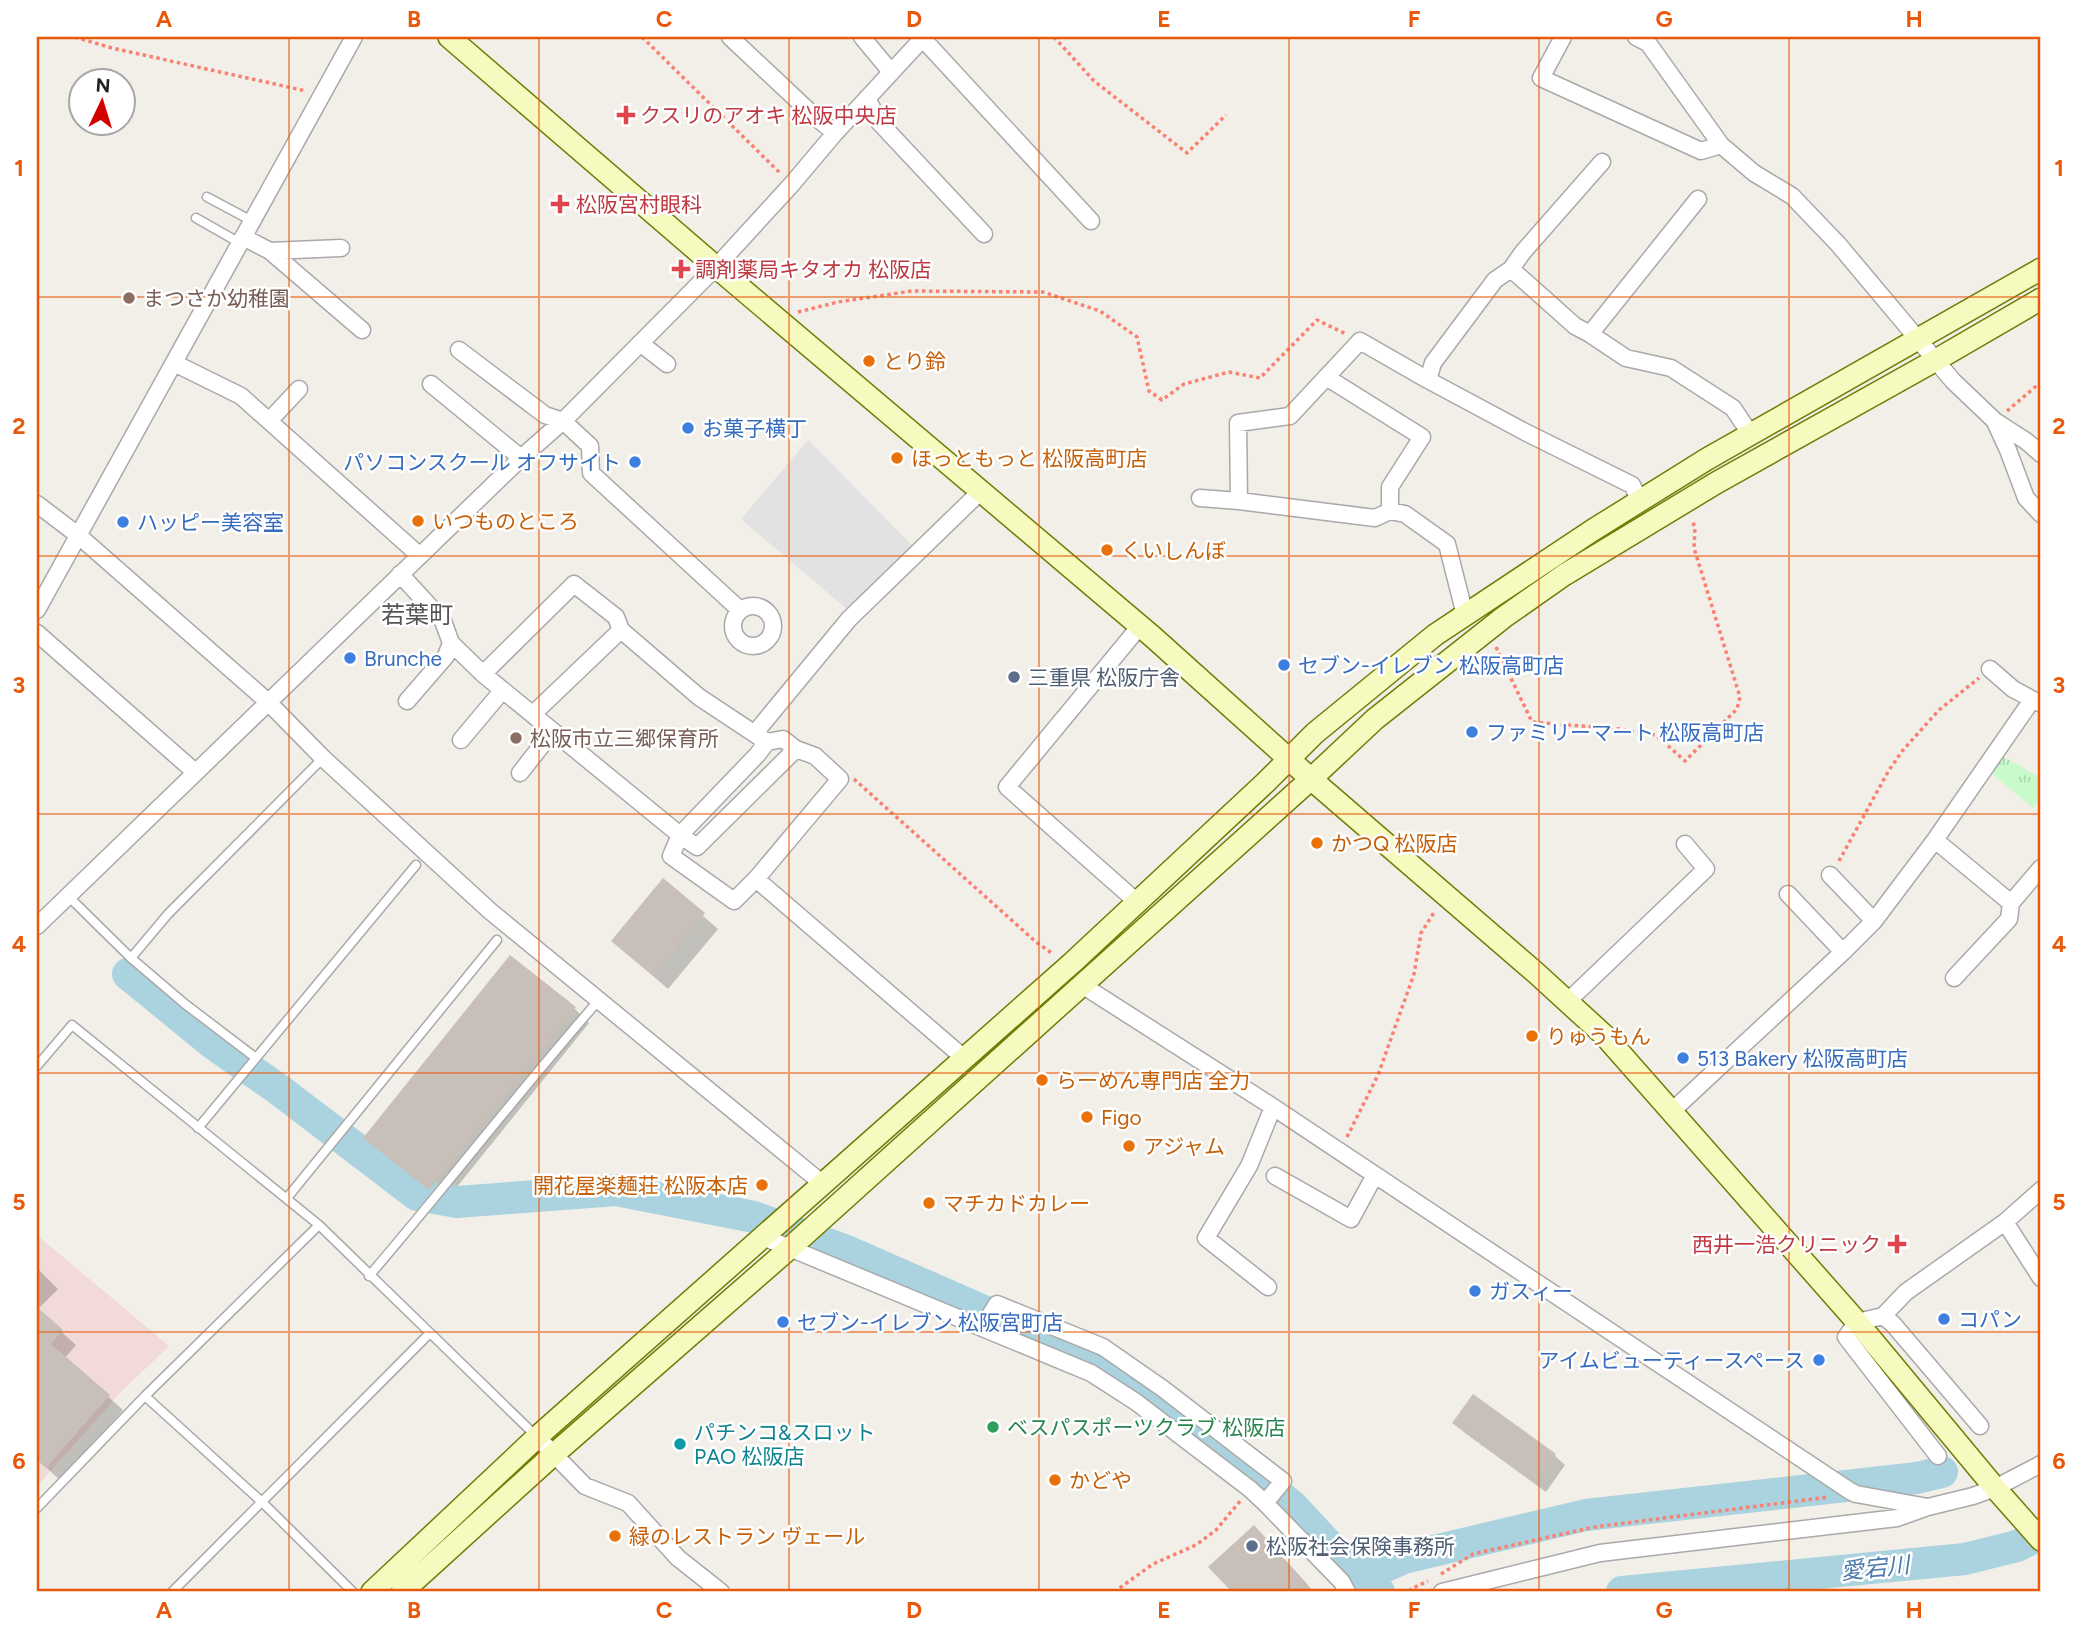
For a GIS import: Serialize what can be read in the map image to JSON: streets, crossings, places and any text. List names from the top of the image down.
{
  "districts": ["若葉町"],
  "water": ["愛宕川"],
  "places": {
    "health": [
      "クスリのアオキ 松阪中央店",
      "松阪宮村眼科",
      "調剤薬局キタオカ 松阪店",
      "西井一浩クリニック"
    ],
    "other": [
      "まつさか幼稚園",
      "とり鈴",
      "お菓子横丁",
      "ほっともっと 松阪高町店",
      "パソコンスクール オフサイト",
      "いつものところ",
      "ハッピー美容室",
      "くいしんぼ",
      "Brunche",
      "セブン-イレブン 松阪高町店",
      "三重県 松阪庁舎",
      "ファミリーマート 松阪高町店",
      "松阪市立三郷保育所",
      "かつQ 松阪店",
      "りゅうもん",
      "513 Bakery 松阪高町店",
      "らーめん専門店 全力",
      "Figo",
      "アジャム",
      "開花屋楽麺荘 松阪本店",
      "マチカドカレー",
      "ガスィー",
      "コパン",
      "セブン-イレブン 松阪宮町店",
      "アイムビューティースペース",
      "ベスパスポーツクラブ 松阪店",
      "パチンコ&スロット PAO 松阪店",
      "かどや",
      "緑のレストラン ヴェール",
      "松阪社会保険事務所"
    ]
  },
  "north": "top",
  "grid": {
    "columns": [
      "A",
      "B",
      "C",
      "D",
      "E",
      "F",
      "G",
      "H"
    ],
    "rows": [
      "1",
      "2",
      "3",
      "4",
      "5",
      "6"
    ]
  }
}
